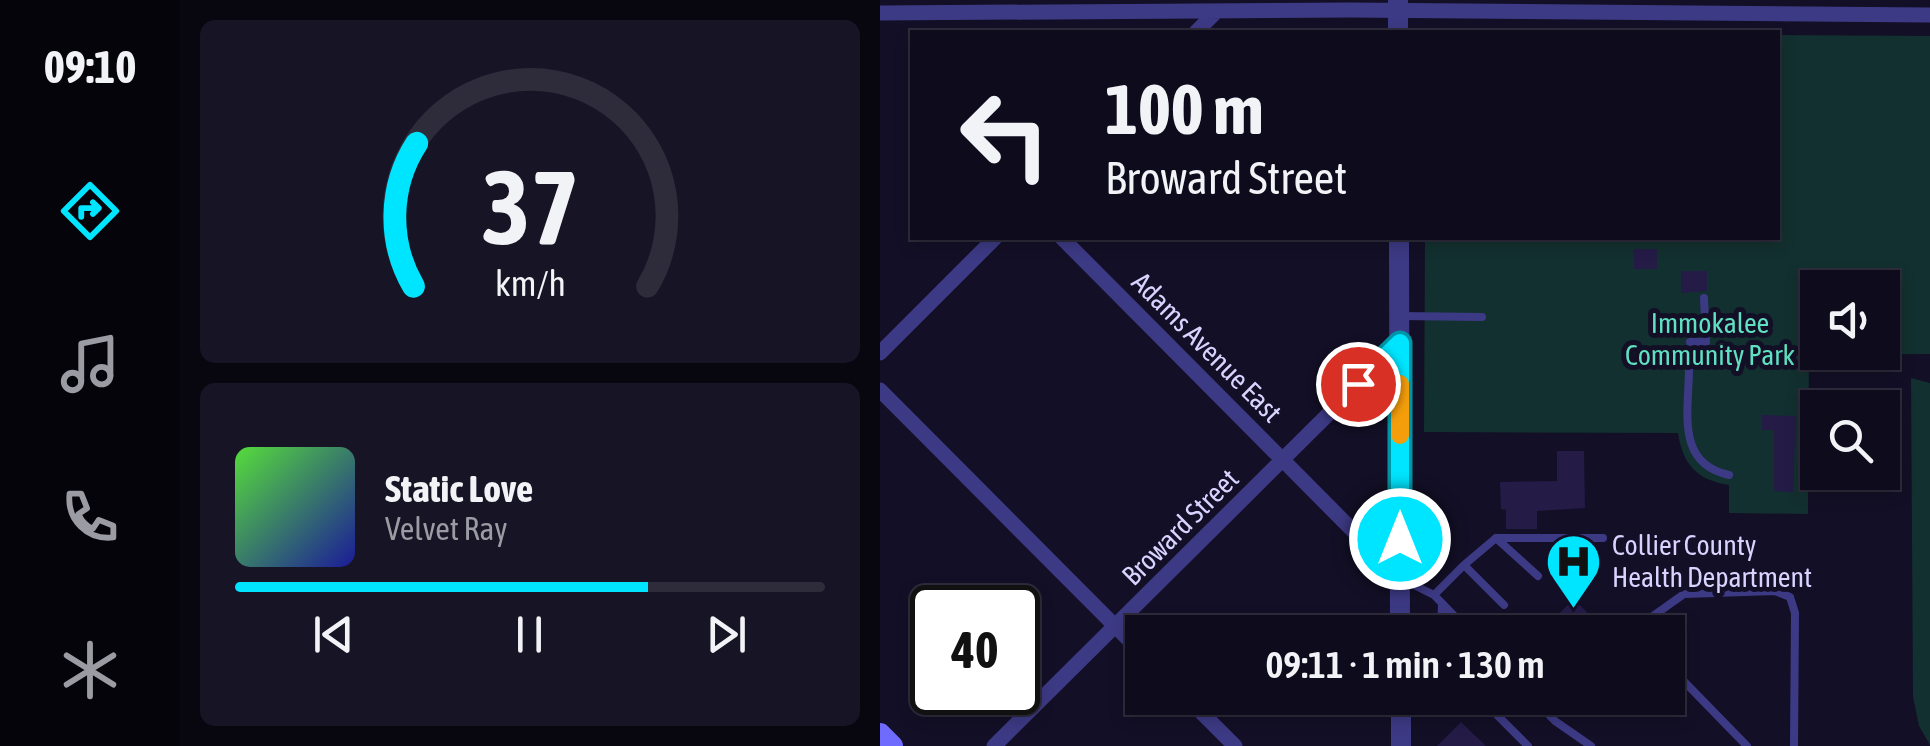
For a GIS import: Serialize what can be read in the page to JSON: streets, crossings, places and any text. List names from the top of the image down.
{
  "streets": {
    "street": ["Adams Avenue East", "Broward Street"]
  },
  "crossings": [
    ["Adams Avenue East", "Broward Street"]
  ],
  "parks": ["Immokalee Community Park"],
  "places": {
    "hospital": ["Collier County Health Department"]
  },
  "page": {
    "tabs": "09:10",
    "turn": ["100 m", "Broward Street"],
    "song": ["Static Love", "Velvet Ray"],
    "limit": "40",
    "trip": "09:11 · 1 min · 130 m",
    "gauge": ["37", "km/h"]
  }
}
